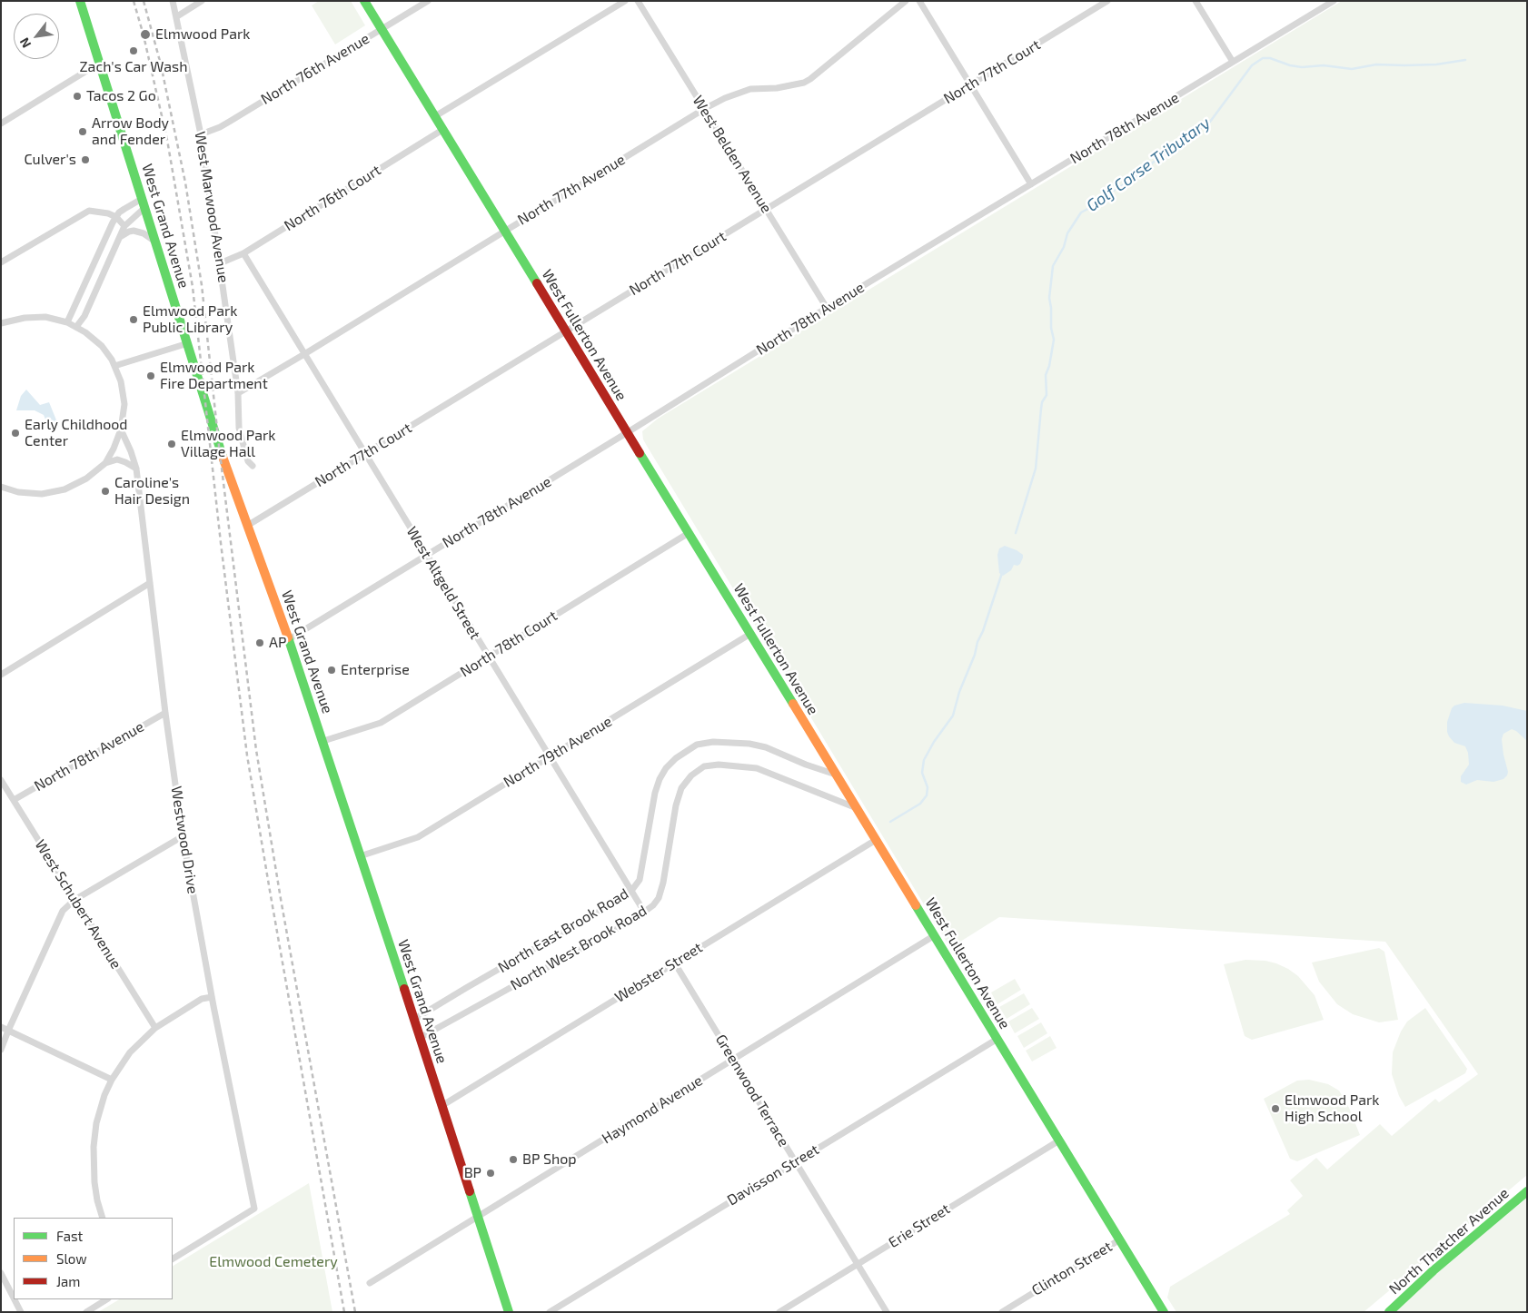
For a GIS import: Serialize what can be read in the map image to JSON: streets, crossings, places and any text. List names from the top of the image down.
{
  "streets": {
    "street": [
      "North 76th Avenue",
      "North 77th Court",
      "North 78th Avenue",
      "West Belden Avenue",
      "North 77th Avenue",
      "North 76th Court",
      "West Marwood Avenue",
      "West Grand Avenue",
      "West Fullerton Avenue",
      "West Altgeld Street",
      "North 78th Court",
      "North 79th Avenue",
      "Westwood Drive",
      "West Schubert Avenue",
      "North East Brook Road",
      "North West Brook Road",
      "Webster Street",
      "Greenwood Terrace",
      "Haymond Avenue",
      "Davisson Street",
      "Erie Street",
      "North Thatcher Avenue",
      "Clinton Street"
    ]
  },
  "crossings": [
    ["North 76th Avenue", "West Marwood Avenue"],
    ["North 76th Avenue", "West Fullerton Avenue"],
    ["North 77th Court", "West Belden Avenue"],
    ["North 77th Court", "West Grand Avenue"],
    ["North 77th Court", "West Fullerton Avenue"],
    ["North 77th Court", "West Altgeld Street"],
    ["North 78th Avenue", "West Belden Avenue"],
    ["North 78th Avenue", "West Grand Avenue"],
    ["North 78th Avenue", "West Fullerton Avenue"],
    ["North 78th Avenue", "West Altgeld Street"],
    ["North 78th Avenue", "Westwood Drive"],
    ["North 78th Avenue", "West Schubert Avenue"],
    ["West Belden Avenue", "North 77th Avenue"],
    ["North 77th Avenue", "West Marwood Avenue"],
    ["North 77th Avenue", "West Fullerton Avenue"],
    ["North 77th Avenue", "West Altgeld Street"],
    ["North 76th Court", "West Marwood Avenue"],
    ["North 76th Court", "West Fullerton Avenue"],
    ["North 76th Court", "West Altgeld Street"],
    ["West Grand Avenue", "North 78th Court"],
    ["West Grand Avenue", "North 79th Avenue"],
    ["West Grand Avenue", "North East Brook Road"],
    ["West Grand Avenue", "North West Brook Road"],
    ["West Grand Avenue", "Webster Street"],
    ["West Grand Avenue", "Haymond Avenue"],
    ["West Fullerton Avenue", "North 78th Court"],
    ["West Fullerton Avenue", "North 79th Avenue"],
    ["West Fullerton Avenue", "North East Brook Road"],
    ["West Fullerton Avenue", "North West Brook Road"],
    ["West Fullerton Avenue", "Webster Street"],
    ["West Fullerton Avenue", "Haymond Avenue"],
    ["West Fullerton Avenue", "Davisson Street"],
    ["West Fullerton Avenue", "Erie Street"],
    ["West Fullerton Avenue", "Clinton Street"],
    ["West Altgeld Street", "North 78th Court"],
    ["West Altgeld Street", "North 79th Avenue"],
    ["West Altgeld Street", "North East Brook Road"],
    ["West Altgeld Street", "North West Brook Road"],
    ["Webster Street", "Greenwood Terrace"],
    ["Greenwood Terrace", "Haymond Avenue"],
    ["Greenwood Terrace", "Davisson Street"],
    ["Greenwood Terrace", "Erie Street"]
  ],
  "water": ["Golf Corse Tributary"],
  "parks": ["Elmwood Cemetery"],
  "places": [
    "Elmwood Park",
    "Zach's Car Wash",
    "Tacos 2 Go",
    "Arrow Body and Fender",
    "Culver's",
    "Elmwood Park Public Library",
    "Elmwood Park Fire Department",
    "Early Childhood Center",
    "Elmwood Park Village Hall",
    "Caroline's Hair Design",
    "AP",
    "Enterprise",
    "Elmwood Park High School",
    "BP Shop",
    "BP"
  ],
  "legend": ["Fast", "Slow", "Jam"],
  "north": "bottom left"
}
